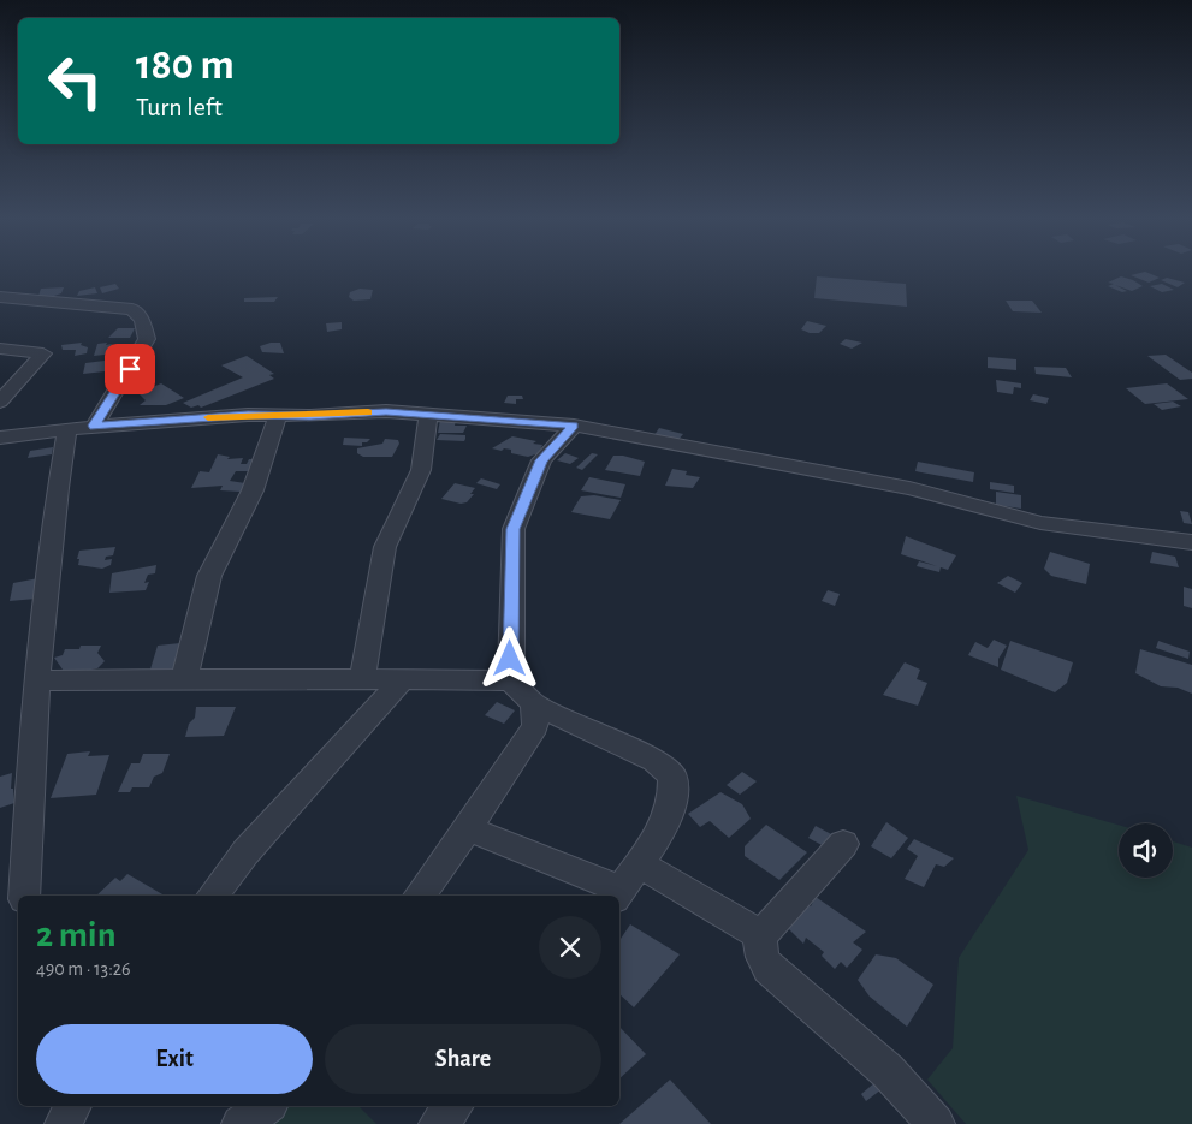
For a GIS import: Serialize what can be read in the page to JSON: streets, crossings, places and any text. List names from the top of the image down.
{
  "page": {
    "turn": ["180 m", "Turn left"],
    "heading": ["2 min", "490 m · 13:26"],
    "buttons": ["Exit", "Share"]
  }
}
